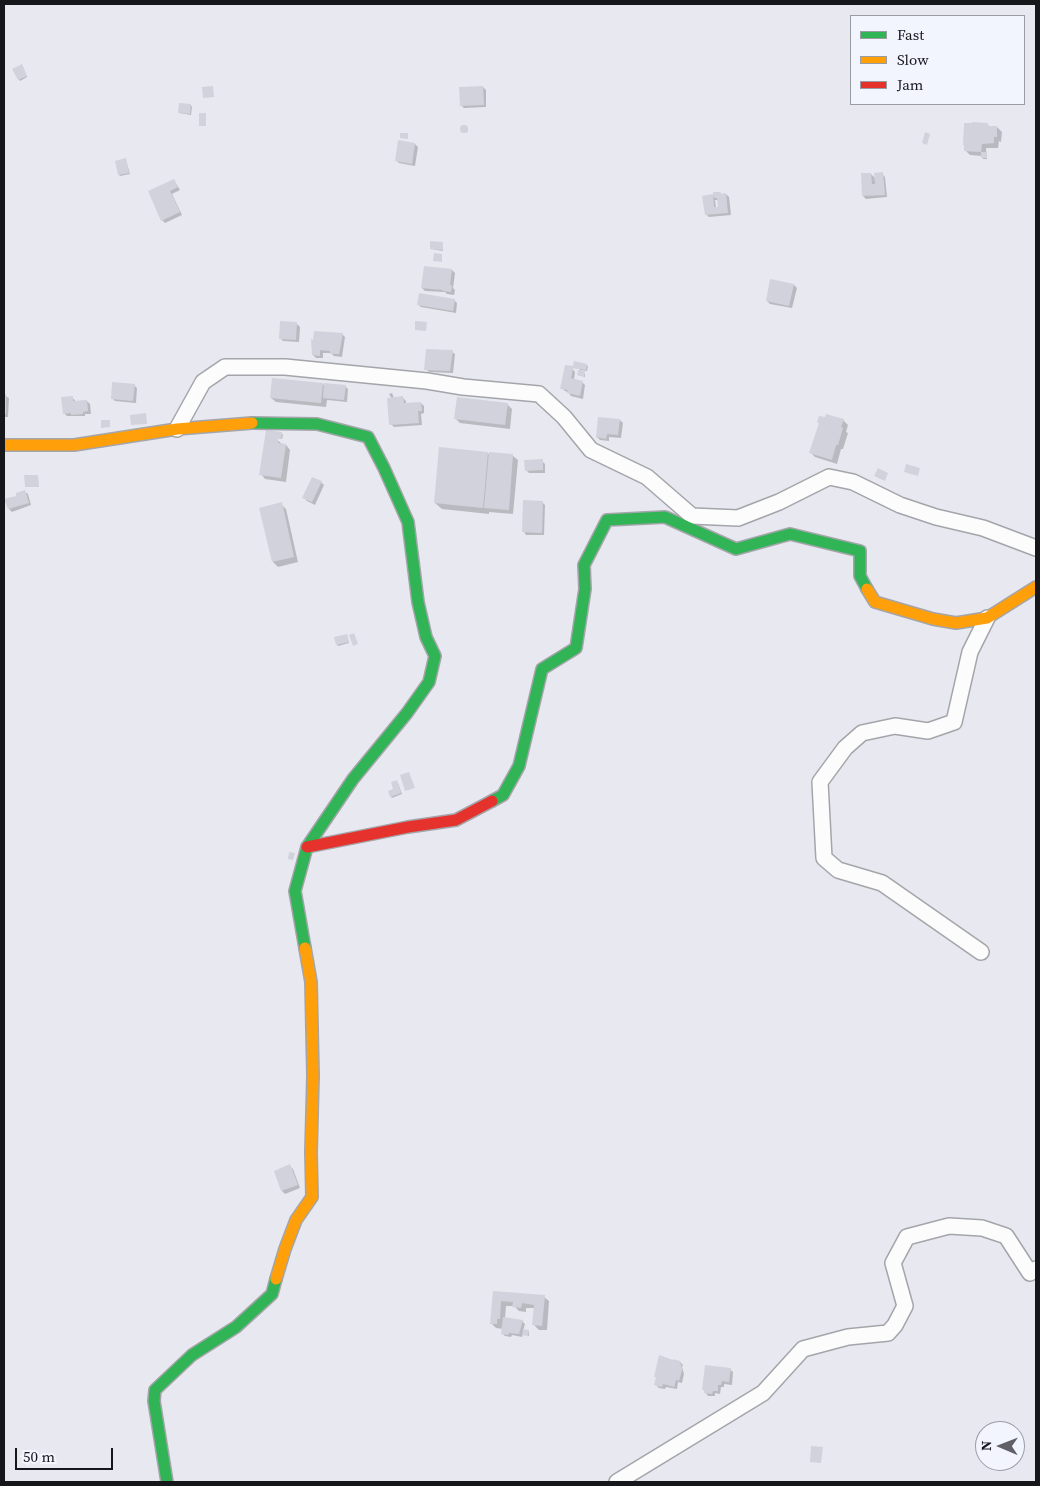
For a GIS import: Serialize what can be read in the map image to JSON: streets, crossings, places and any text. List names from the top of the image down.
{
  "legend": ["Fast", "Slow", "Jam"],
  "scale_bar": "50 m",
  "north": "left"
}
